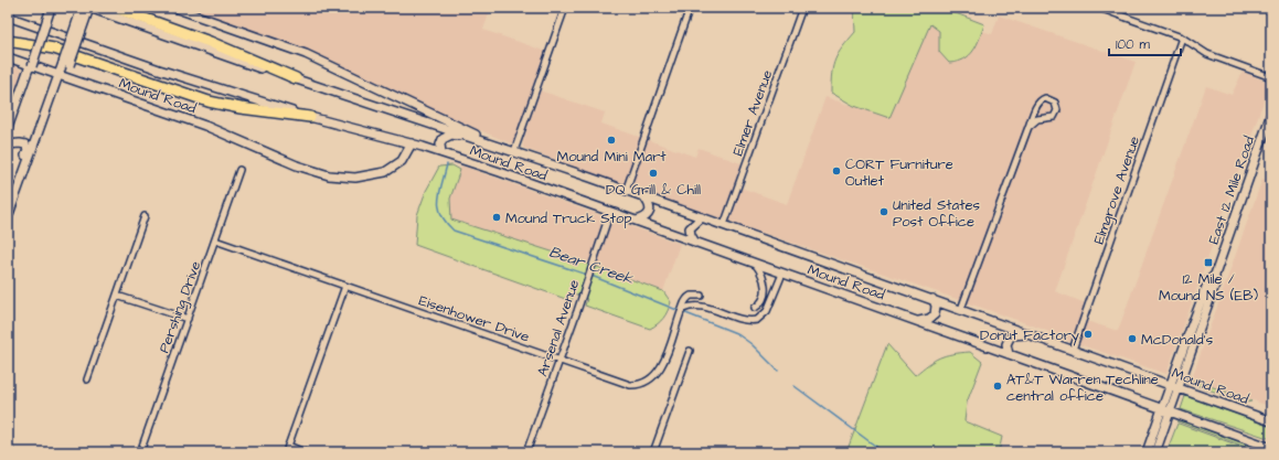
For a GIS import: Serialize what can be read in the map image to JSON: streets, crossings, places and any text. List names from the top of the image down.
{
  "streets": {
    "main road": ["Mound Road", "East 12 Mile Road"],
    "street": [
      "Elmer Avenue",
      "Elmgrove Avenue",
      "Pershing Drive",
      "Eisenhower Drive",
      "Arsenal Avenue"
    ]
  },
  "crossings": [
    ["Mound Road", "Elmer Avenue"],
    ["Mound Road", "Elmgrove Avenue"],
    ["Mound Road", "East 12 Mile Road"],
    ["Mound Road", "Arsenal Avenue"],
    ["Pershing Drive", "Eisenhower Drive"],
    ["Eisenhower Drive", "Arsenal Avenue"]
  ],
  "water": ["Bear Creek"],
  "places": {
    "other": [
      "Mound Mini Mart",
      "CORT Furniture Outlet",
      "DQ Grill & Chill",
      "United States Post Office",
      "Mound Truck Stop",
      "Donut Factory",
      "McDonald's",
      "AT&T Warren Techline central office"
    ],
    "transit": ["12 Mile / Mound NS (EB)"]
  },
  "scale_bar": "100 m"
}
